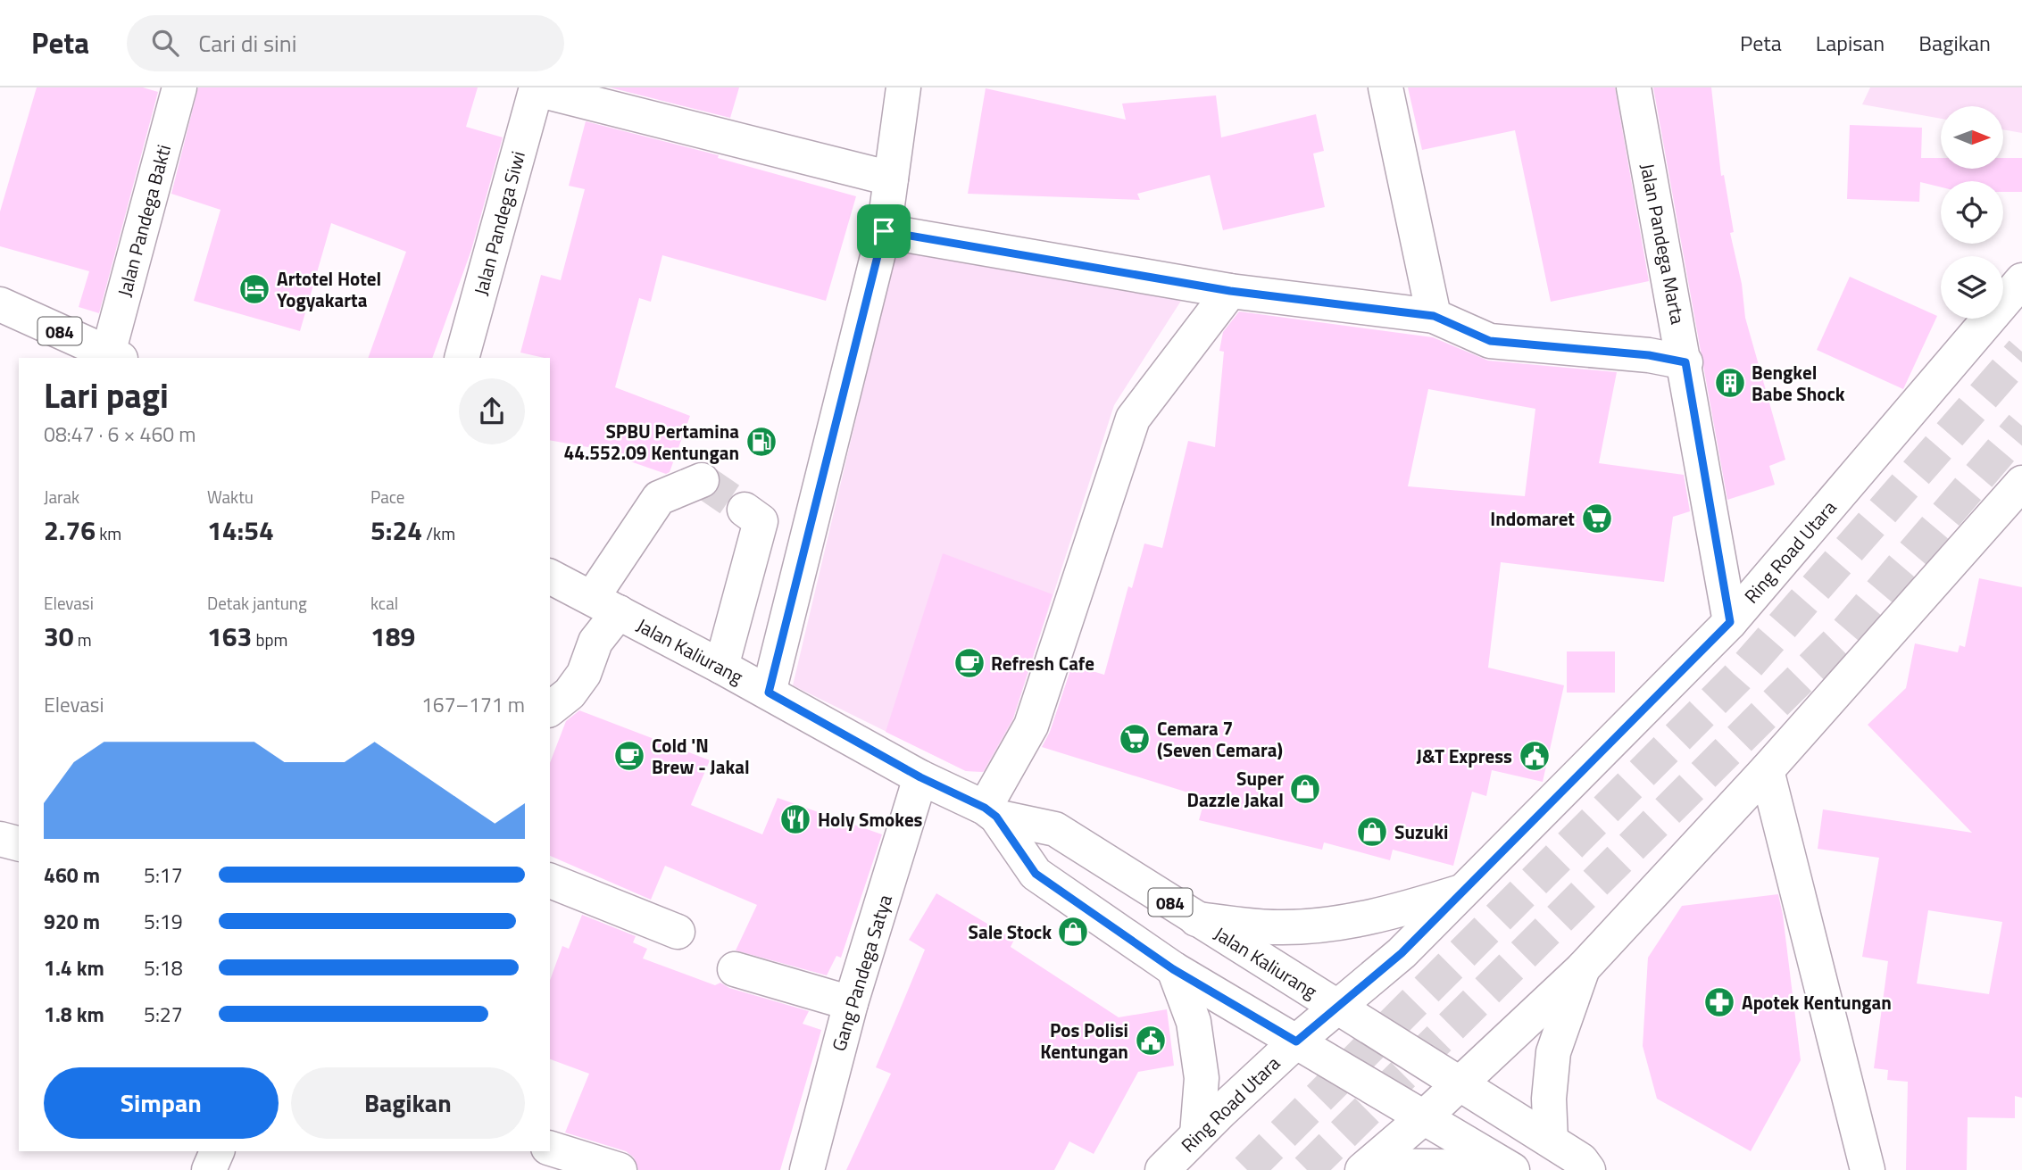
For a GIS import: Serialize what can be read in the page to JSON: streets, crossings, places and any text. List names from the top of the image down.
{
  "streets": {
    "main road": [
      "Jalan Pandega Bakti",
      "Jalan Pandega Siwi",
      "Jalan Pandega Marta",
      "084",
      "Ring Road Utara",
      "Jalan Kaliurang",
      "Gang Pandega Satya"
    ]
  },
  "crossings": [
    ["Jalan Pandega Bakti", "084"],
    ["Jalan Pandega Marta", "Ring Road Utara"],
    ["Ring Road Utara", "Jalan Kaliurang"],
    ["Jalan Kaliurang", "Gang Pandega Satya"]
  ],
  "places": {
    "hotel": ["Artotel Hotel Yogyakarta"],
    "building": ["Bengkel Babe Shock"],
    "fuel station": ["SPBU Pertamina 44.552.09 Kentungan"],
    "supermarket": ["Indomaret", "Cemara 7 (Seven Cemara)"],
    "cafe": ["Refresh Cafe", "Cold 'N Brew - Jakal"],
    "public building": ["J&T Express", "Pos Polisi Kentungan"],
    "shop": ["Super Dazzle Jakal", "Suzuki", "Sale Stock"],
    "restaurant": ["Holy Smokes"],
    "pharmacy": ["Apotek Kentungan"]
  },
  "north": "right",
  "page": {
    "header": "Peta",
    "search": "Cari di sini",
    "nav": ["Peta", "Lapisan", "Bagikan"],
    "heading": ["Lari pagi", "08:47 · 6 × 460 m"],
    "stats": [
      ["Jarak", "2.76 km"],
      ["Waktu", "14:54"],
      ["Pace", "5:24 /km"],
      ["Elevasi", "30 m"],
      ["Detak jantung", "163 bpm"],
      ["kcal", "189"]
    ],
    "chart": ["Elevasi", "167–171 m"],
    "list": [
      {
        "name": "460 m",
        "note": "5:17"
      },
      {
        "name": "920 m",
        "note": "5:19"
      },
      {
        "name": "1.4 km",
        "note": "5:18"
      },
      {
        "name": "1.8 km",
        "note": "5:27"
      }
    ],
    "buttons": ["Simpan", "Bagikan"]
  }
}
